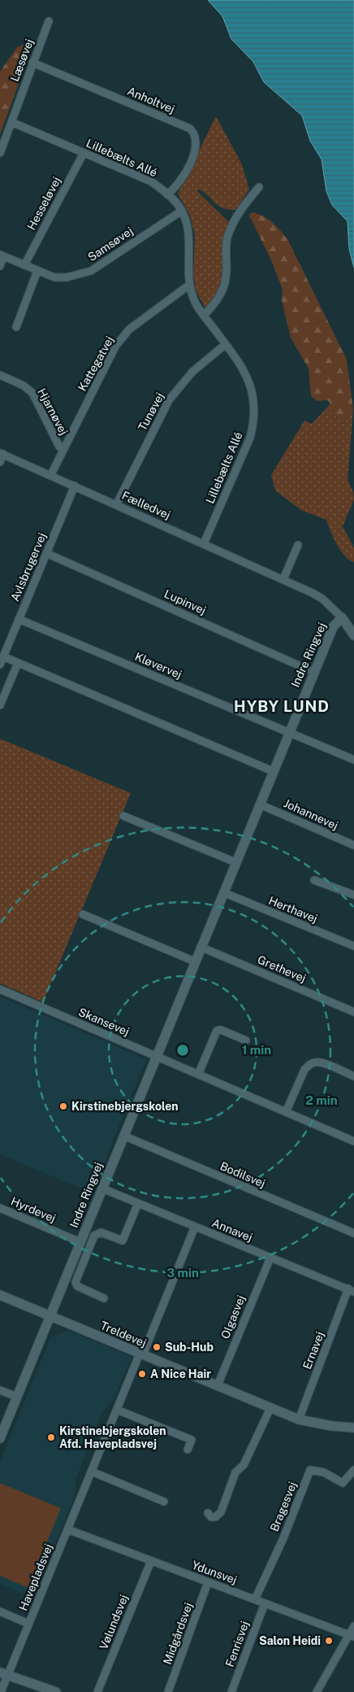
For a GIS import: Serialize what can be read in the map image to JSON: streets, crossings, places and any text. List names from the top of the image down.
{
  "streets": {
    "street": [
      "Læsøvej",
      "Anholtvej",
      "Lillebælts Allé",
      "Hesseløvej",
      "Samsøvej",
      "Kattegatvej",
      "Hjarnøvej",
      "Tunøvej",
      "Fælledvej",
      "Avlsbrugervej",
      "Lupinvej",
      "Indre Ringvej",
      "Kløvervej",
      "Johannevej",
      "Herthavej",
      "Grethevej",
      "Skansevej",
      "Bodilsvej",
      "Hyrdevej",
      "Annavej",
      "Olgasvej",
      "Treldevej",
      "Ernavej",
      "Bragesvej",
      "Ydunsvej",
      "Havepladsvej",
      "Vølundsvej",
      "Midgårdsvej",
      "Fenrisvej"
    ]
  },
  "crossings": [
    ["Læsøvej", "Anholtvej"],
    ["Læsøvej", "Lillebælts Allé"],
    ["Anholtvej", "Lillebælts Allé"],
    ["Lillebælts Allé", "Hesseløvej"],
    ["Lillebælts Allé", "Samsøvej"],
    ["Lillebælts Allé", "Kattegatvej"],
    ["Lillebælts Allé", "Tunøvej"],
    ["Lillebælts Allé", "Fælledvej"],
    ["Hesseløvej", "Samsøvej"],
    ["Kattegatvej", "Hjarnøvej"],
    ["Kattegatvej", "Fælledvej"],
    ["Tunøvej", "Fælledvej"],
    ["Fælledvej", "Avlsbrugervej"],
    ["Fælledvej", "Indre Ringvej"],
    ["Avlsbrugervej", "Lupinvej"],
    ["Avlsbrugervej", "Kløvervej"],
    ["Lupinvej", "Indre Ringvej"],
    ["Indre Ringvej", "Kløvervej"],
    ["Indre Ringvej", "Johannevej"],
    ["Indre Ringvej", "Herthavej"],
    ["Indre Ringvej", "Grethevej"],
    ["Indre Ringvej", "Skansevej"],
    ["Indre Ringvej", "Bodilsvej"],
    ["Indre Ringvej", "Hyrdevej"],
    ["Indre Ringvej", "Annavej"],
    ["Indre Ringvej", "Treldevej"],
    ["Annavej", "Olgasvej"],
    ["Annavej", "Ernavej"],
    ["Annavej", "Havepladsvej"],
    ["Olgasvej", "Treldevej"],
    ["Treldevej", "Ernavej"],
    ["Treldevej", "Havepladsvej"],
    ["Bragesvej", "Ydunsvej"],
    ["Ydunsvej", "Havepladsvej"],
    ["Ydunsvej", "Vølundsvej"],
    ["Ydunsvej", "Midgårdsvej"],
    ["Ydunsvej", "Fenrisvej"]
  ],
  "districts": ["HYBY LUND"],
  "places": [
    "Kirstinebjergskolen",
    "Sub-Hub",
    "A Nice Hair",
    "Kirstinebjergskolen Afd. Havepladsvej",
    "Salon Heidi"
  ],
  "rings": ["1 min", "2 min", "3 min"]
}
